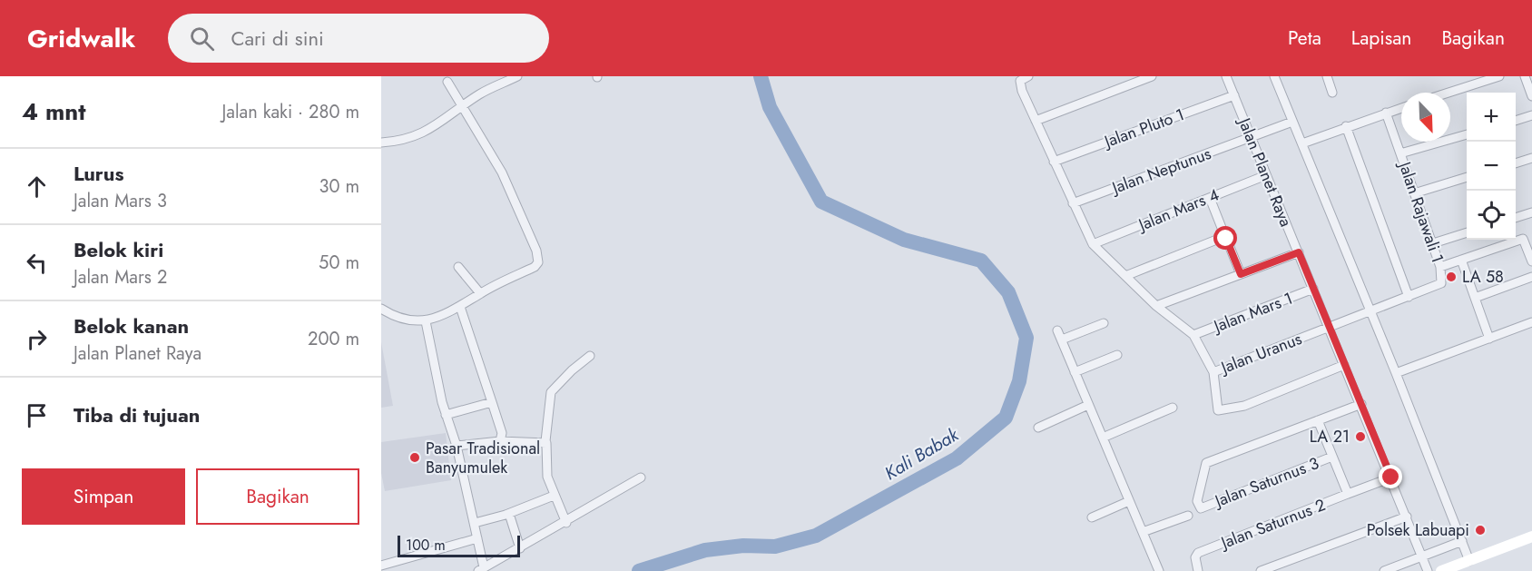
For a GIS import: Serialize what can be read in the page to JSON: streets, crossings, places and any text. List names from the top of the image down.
{
  "streets": {
    "street": [
      "Jalan Pluto 1",
      "Jalan Neptunus",
      "Jalan Planet Raya",
      "Jalan Mars 4",
      "Jalan Rajawali 1",
      "Jalan Mars 1",
      "Jalan Uranus",
      "Jalan Saturnus 3",
      "Jalan Saturnus 2"
    ]
  },
  "crossings": [
    ["Jalan Pluto 1", "Jalan Planet Raya"],
    ["Jalan Neptunus", "Jalan Planet Raya"],
    ["Jalan Planet Raya", "Jalan Mars 4"],
    ["Jalan Planet Raya", "Jalan Mars 1"],
    ["Jalan Planet Raya", "Jalan Uranus"],
    ["Jalan Planet Raya", "Jalan Saturnus 2"],
    ["Jalan Rajawali 1", "Jalan Uranus"]
  ],
  "water": ["Kali Babak"],
  "places": [
    "LA 58",
    "LA 21",
    "Pasar Tradisional Banyumulek",
    "Polsek Labuapi"
  ],
  "scale_bar": "100 m",
  "north": "bottom right",
  "page": {
    "header": "Gridwalk",
    "search": "Cari di sini",
    "nav": ["Peta", "Lapisan", "Bagikan"],
    "heading": ["4 mnt", "Jalan kaki · 280 m"],
    "map_buttons": ["+", "−"],
    "list": [
      ["Lurus", "Jalan Mars 3", "30 m"],
      ["Belok kiri", "Jalan Mars 2", "50 m"],
      ["Belok kanan", "Jalan Planet Raya", "200 m"],
      "Tiba di tujuan"
    ],
    "buttons": ["Simpan", "Bagikan"],
    "scale": "100 m"
  }
}
